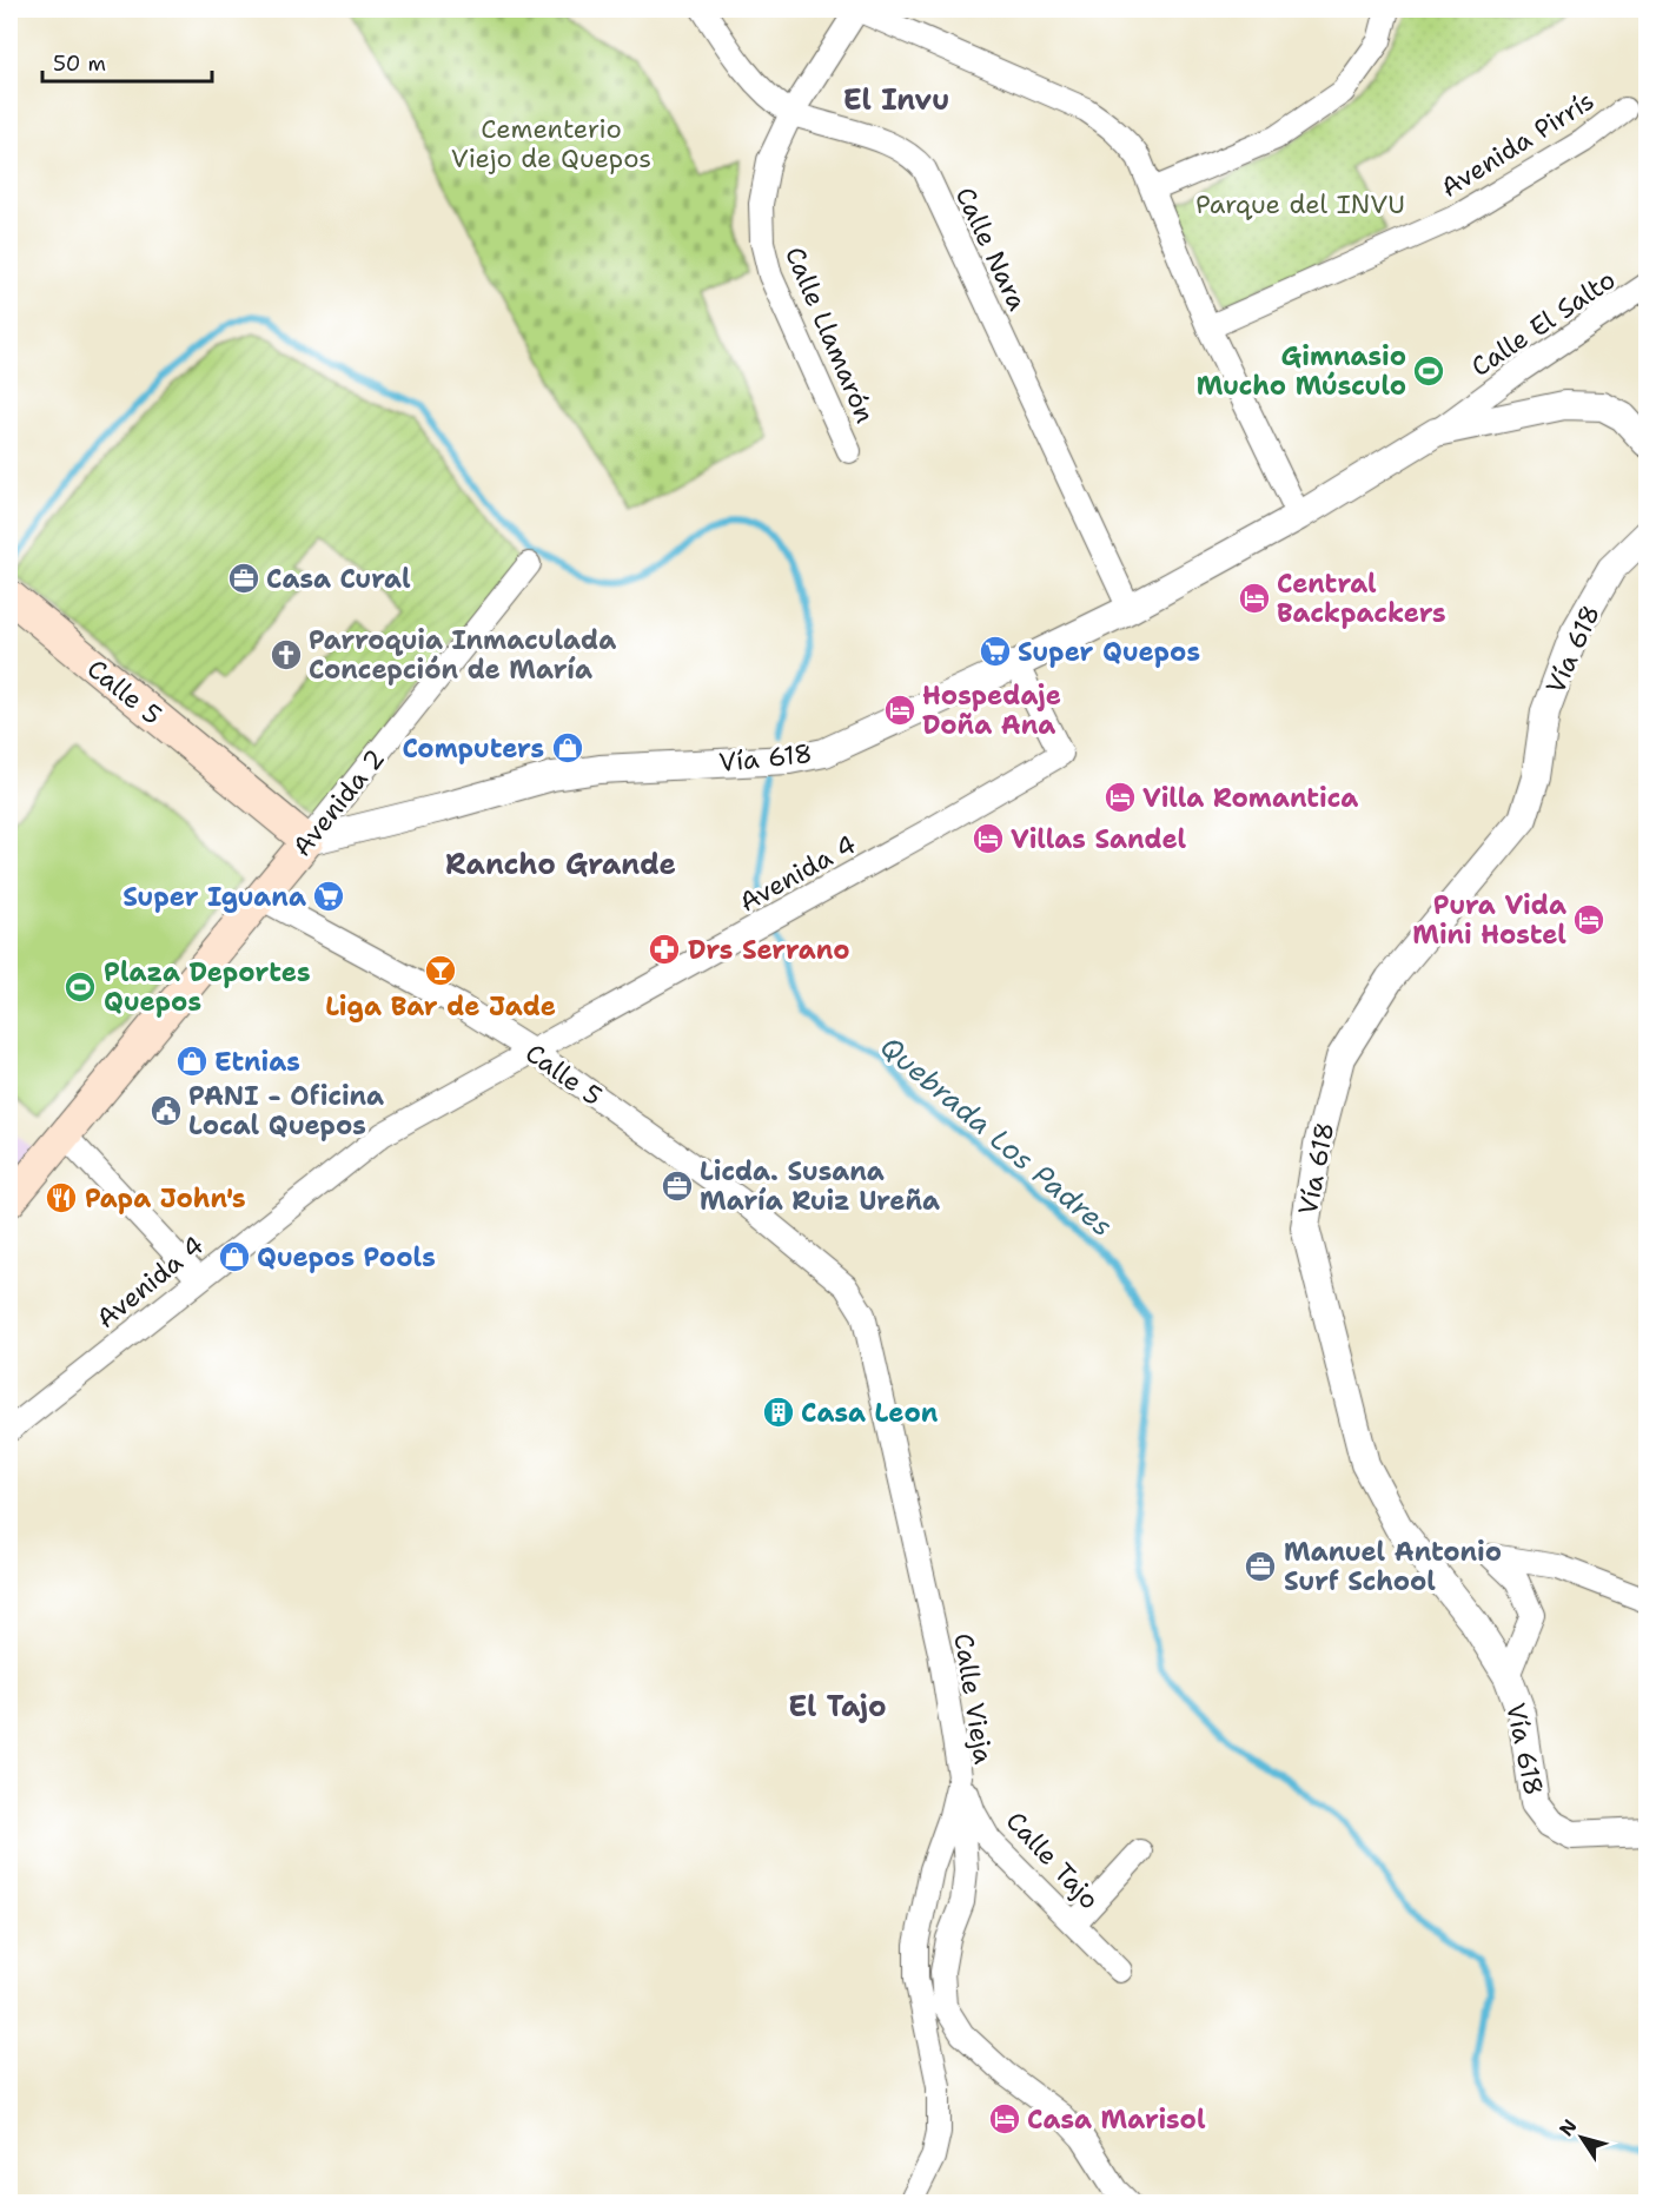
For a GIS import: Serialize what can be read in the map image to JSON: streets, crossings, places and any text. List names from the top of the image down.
{
  "streets": {
    "main road": ["Calle 5", "Avenida 2"],
    "street": [
      "Avenida Pirrís",
      "Calle Nara",
      "Calle El Salto",
      "Calle Llamarón",
      "Vía 618",
      "Avenida 4",
      "Calle Vieja",
      "Calle Tajo"
    ]
  },
  "crossings": [
    ["Calle Nara", "Calle Llamarón"],
    ["Calle Nara", "Vía 618"],
    ["Calle El Salto", "Vía 618"],
    ["Vía 618", "Calle 5"],
    ["Vía 618", "Avenida 2"],
    ["Vía 618", "Avenida 4"],
    ["Calle 5", "Avenida 2"],
    ["Calle 5", "Avenida 4"],
    ["Calle 5", "Calle Vieja"],
    ["Calle Vieja", "Calle Tajo"]
  ],
  "districts": ["El Invu", "Rancho Grande", "El Tajo"],
  "water": ["Quebrada Los Padres"],
  "parks": ["Cementerio Viejo de Quepos", "Parque del INVU"],
  "places": {
    "sports": ["Gimnasio Mucho Músculo", "Plaza Deportes Quepos"],
    "office": ["Casa Cural", "Licda. Susana María Ruiz Ureña", "Manuel Antonio Surf School"],
    "hotel": [
      "Central Backpackers",
      "Hospedaje Doña Ana",
      "Villa Romantica",
      "Villas Sandel",
      "Pura Vida Mini Hostel",
      "Casa Marisol"
    ],
    "supermarket": ["Super Quepos", "Super Iguana"],
    "church": ["Parroquia Inmaculada Concepción de María"],
    "shop": ["Computers", "Etnias", "Quepos Pools"],
    "pharmacy": ["Drs Serrano"],
    "bar": ["Liga Bar de Jade"],
    "public building": ["PANI - Oficina Local Quepos"],
    "restaurant": ["Papa John's"],
    "building": ["Casa Leon"]
  },
  "scale_bar": "50 m",
  "north": "top left"
}
